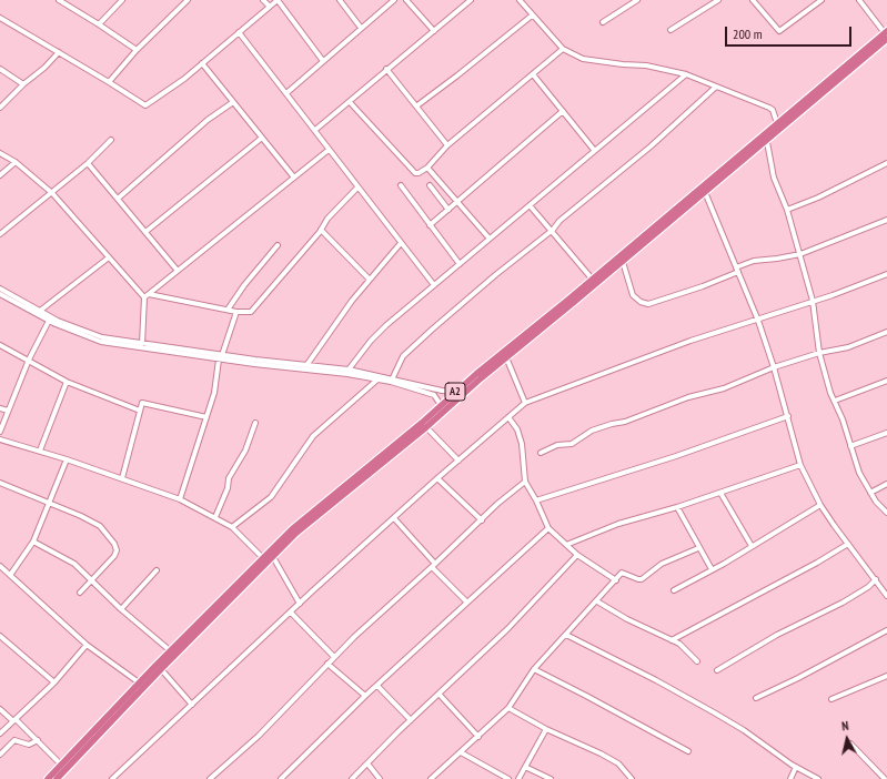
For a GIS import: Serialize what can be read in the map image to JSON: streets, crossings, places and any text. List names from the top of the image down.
{
  "streets": {
    "highway": ["A2"]
  },
  "scale_bar": "200 m",
  "north": "top"
}
